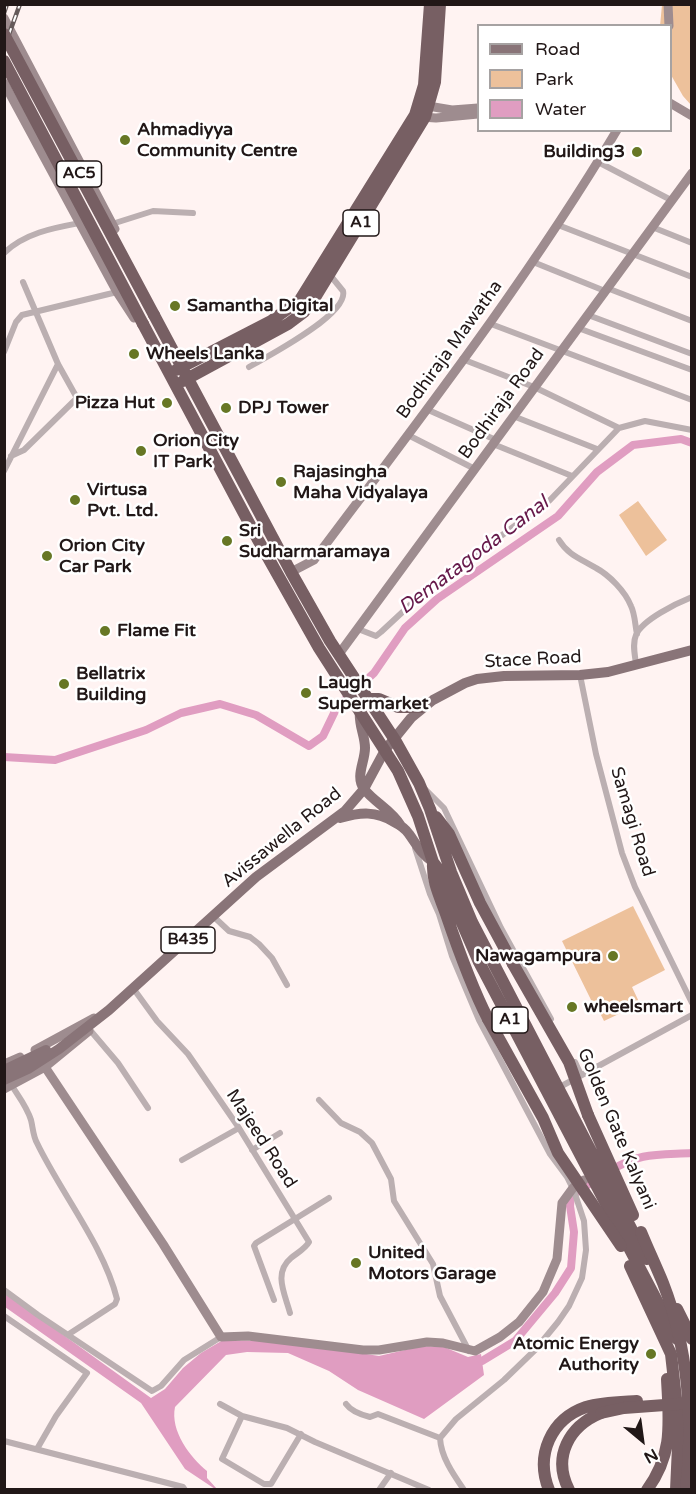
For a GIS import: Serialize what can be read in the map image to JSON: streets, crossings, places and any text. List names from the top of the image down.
{
  "streets": {
    "highway": ["AC5", "A1", "Golden Gate Kalyani"],
    "main road": ["Stace Road", "Avissawella Road", "B435"],
    "street": [
      "Bodhiraja Mawatha",
      "Bodhiraja Road",
      "Samagi Road",
      "Majeed Road"
    ]
  },
  "crossings": [
    ["AC5", "A1"],
    ["A1", "Bodhiraja Mawatha"],
    ["A1", "Bodhiraja Road"],
    ["A1", "Stace Road"],
    ["A1", "Avissawella Road"],
    ["A1", "Golden Gate Kalyani"],
    ["Stace Road", "Samagi Road"],
    ["Stace Road", "Avissawella Road"],
    ["Avissawella Road", "B435"],
    ["Avissawella Road", "Majeed Road"]
  ],
  "water": ["Dematagoda Canal"],
  "places": [
    "Ahmadiyya Community Centre",
    "Building3",
    "Samantha Digital",
    "Wheels Lanka",
    "Pizza Hut",
    "DPJ Tower",
    "Orion City IT Park",
    "Rajasingha Maha Vidyalaya",
    "Virtusa Pvt. Ltd.",
    "Sri Sudharmaramaya",
    "Orion City Car Park",
    "Flame Fit",
    "Bellatrix Building",
    "Laugh Supermarket",
    "Nawagampura",
    "wheelsmart",
    "United Motors Garage",
    "Atomic Energy Authority"
  ],
  "legend": ["Road", "Park", "Water"],
  "north": "bottom right"
}
